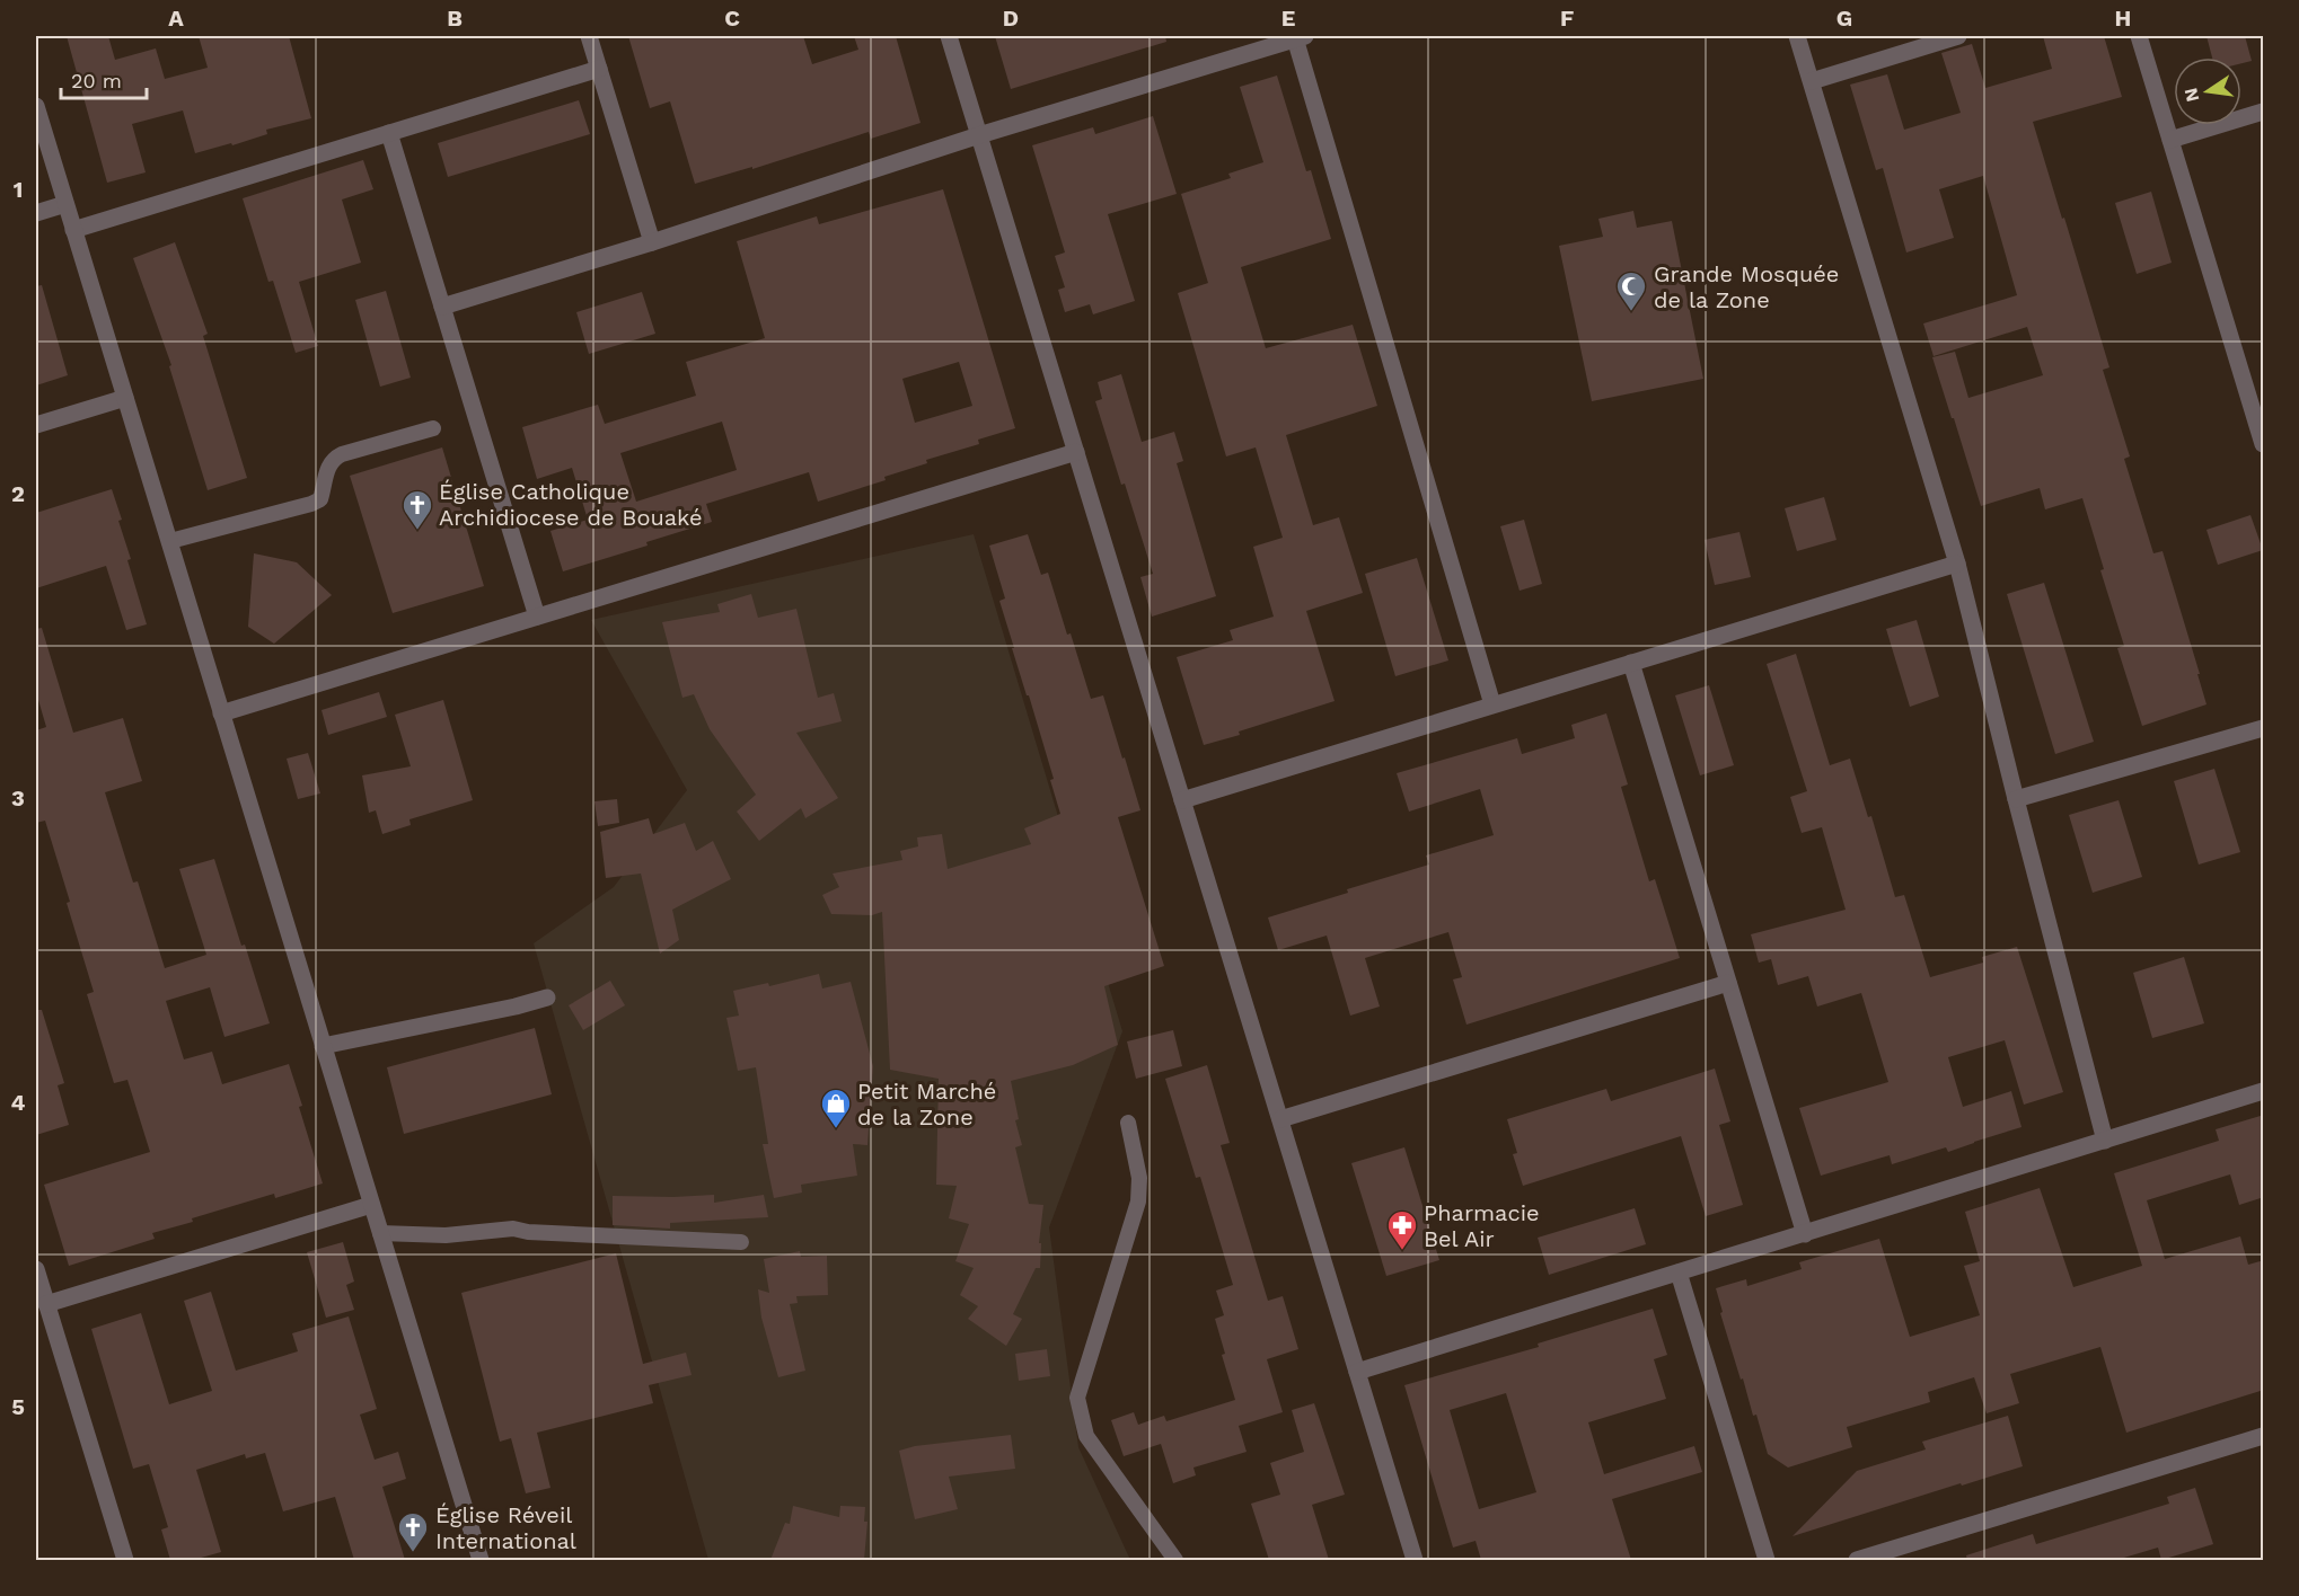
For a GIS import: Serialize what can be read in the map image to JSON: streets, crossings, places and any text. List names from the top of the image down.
{
  "places": {
    "mosque": ["Grande Mosquée de la Zone"],
    "church": ["Église Catholique Archidiocese de Bouaké", "Église Réveil International"],
    "shop": ["Petit Marché de la Zone"],
    "pharmacy": ["Pharmacie Bel Air"]
  },
  "scale_bar": "20 m",
  "north": "left",
  "grid": {
    "columns": [
      "A",
      "B",
      "C",
      "D",
      "E",
      "F",
      "G",
      "H"
    ],
    "rows": [
      "1",
      "2",
      "3",
      "4",
      "5"
    ]
  }
}
